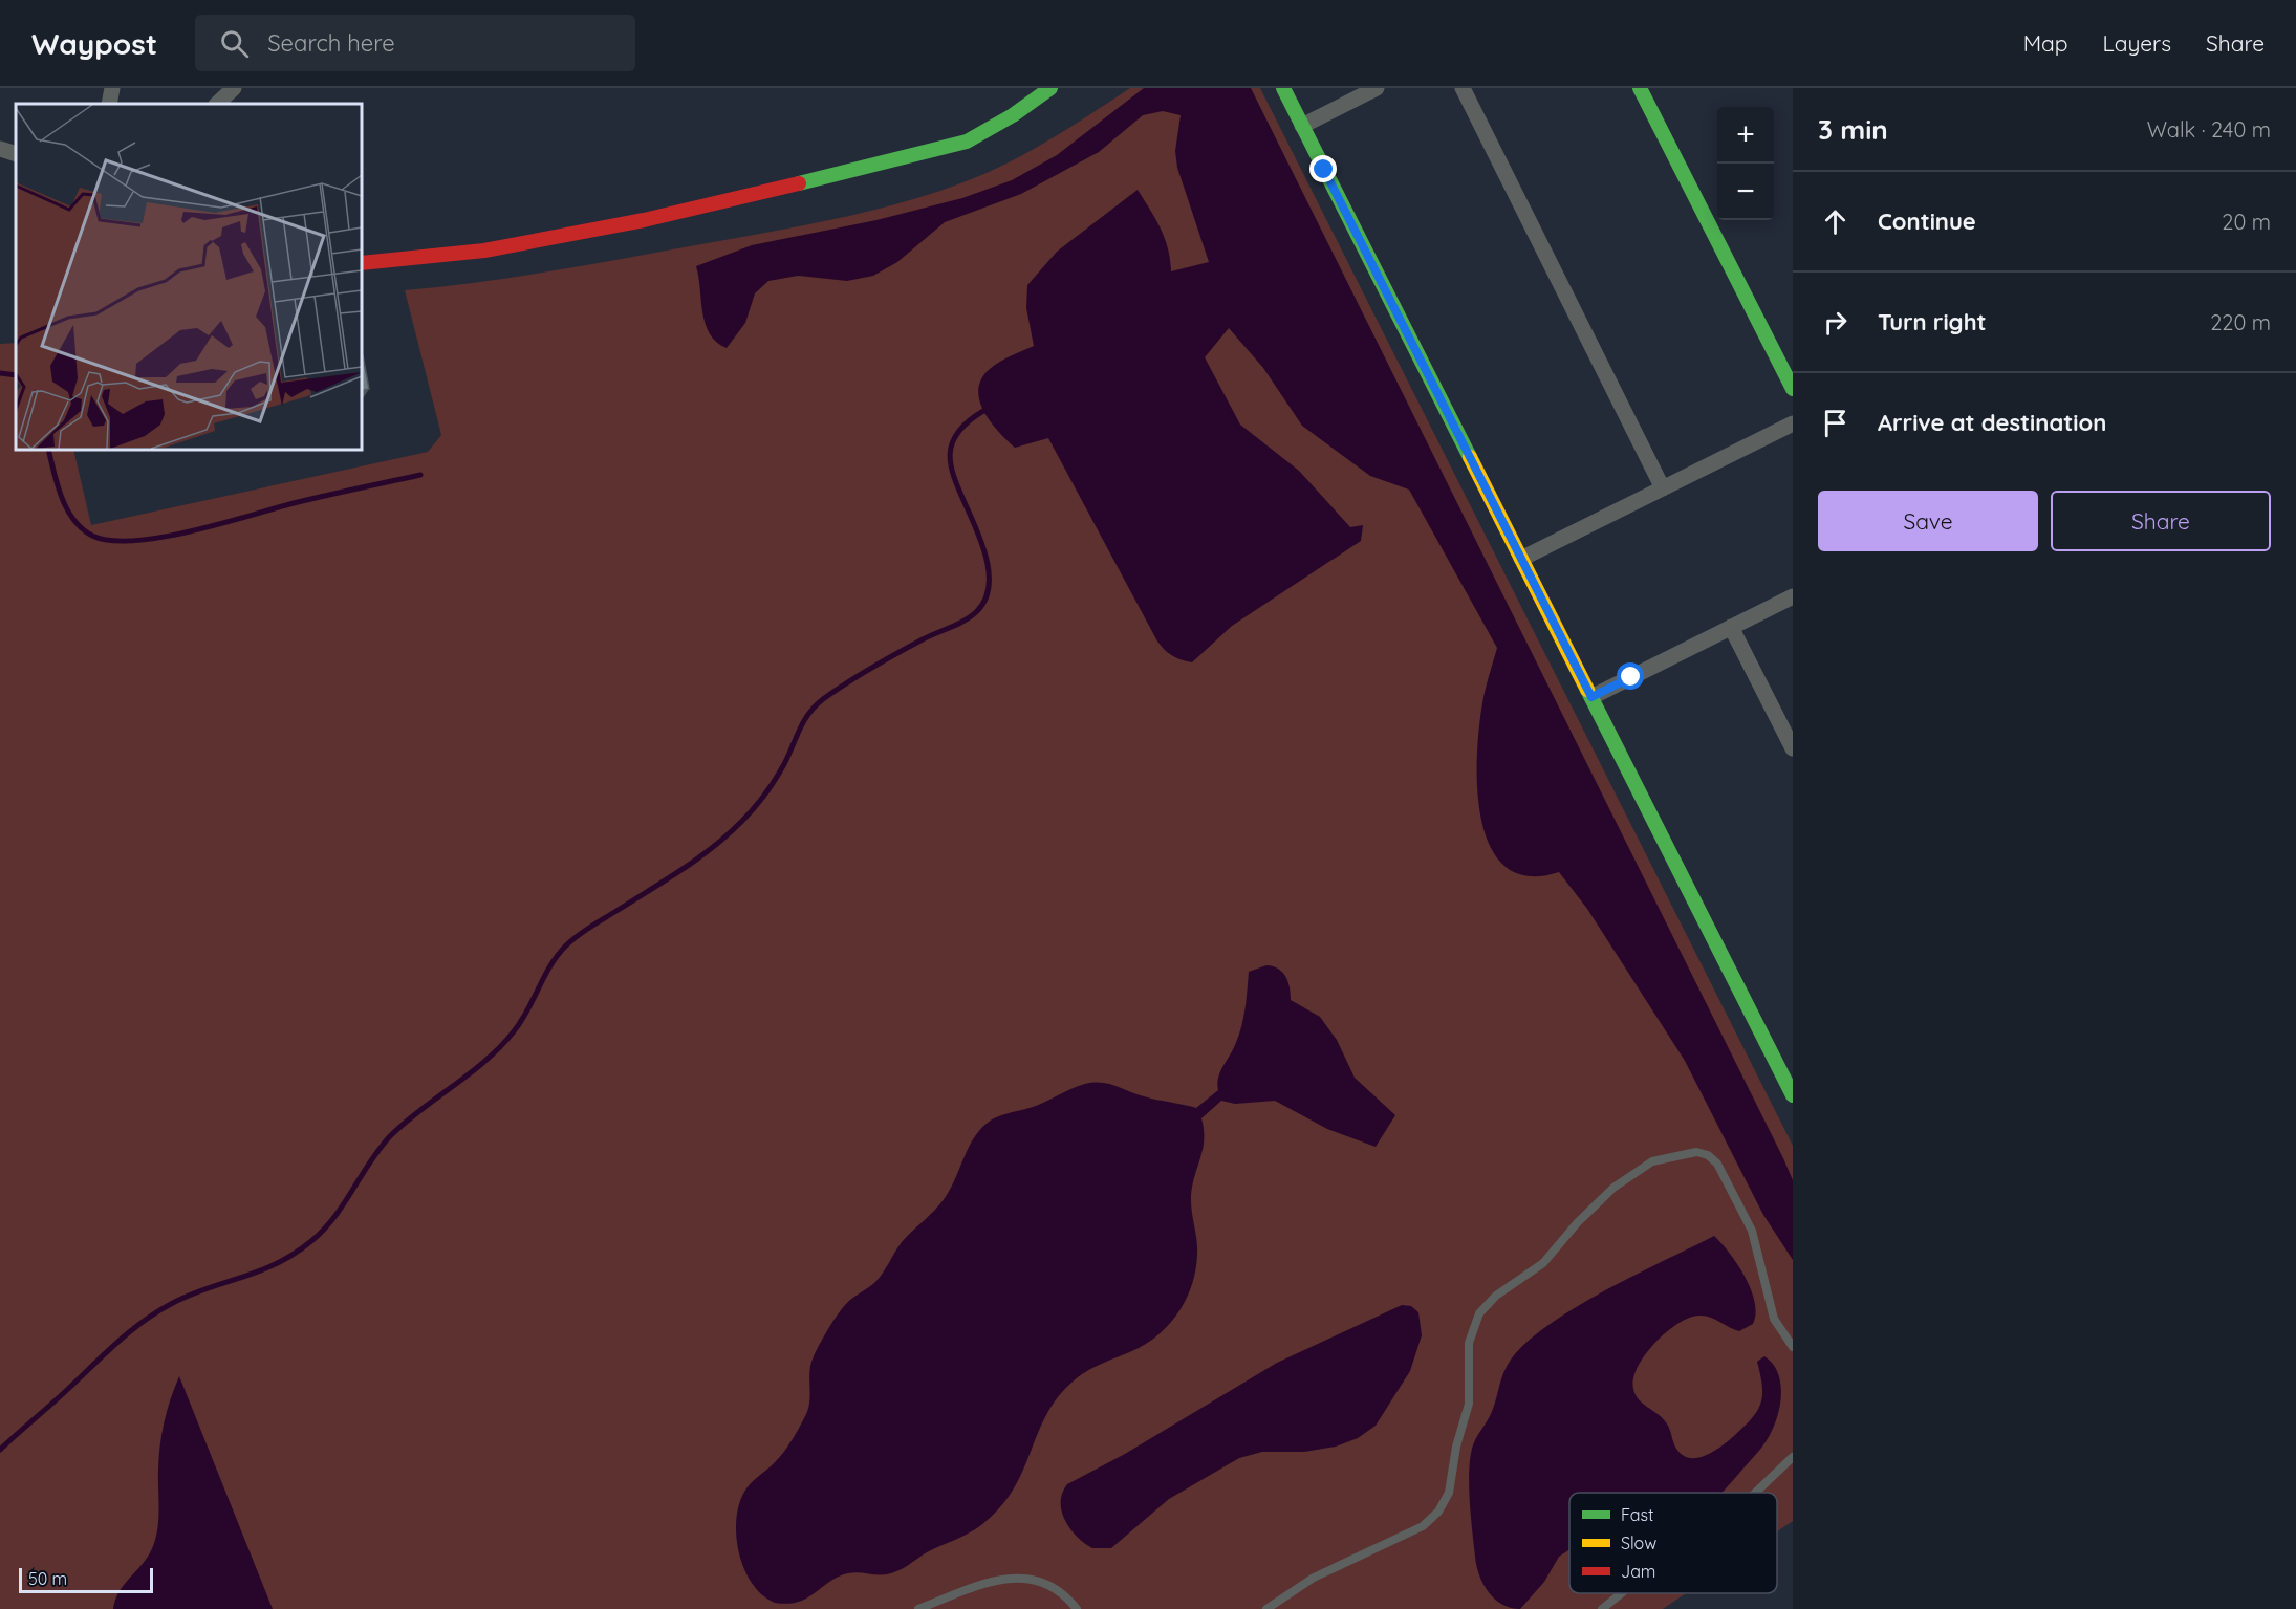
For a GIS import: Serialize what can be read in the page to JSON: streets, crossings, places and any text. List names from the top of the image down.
{
  "legend": ["Fast", "Slow", "Jam"],
  "scale_bar": "50 m",
  "page": {
    "header": "Waypost",
    "search": "Search here",
    "nav": ["Map", "Layers", "Share"],
    "heading": ["3 min", "Walk · 240 m"],
    "map_buttons": ["+", "−"],
    "list": [
      ["Continue", "20 m"],
      ["Turn right", "220 m"],
      "Arrive at destination"
    ],
    "buttons": ["Save", "Share"],
    "scale": "50 m"
  }
}
